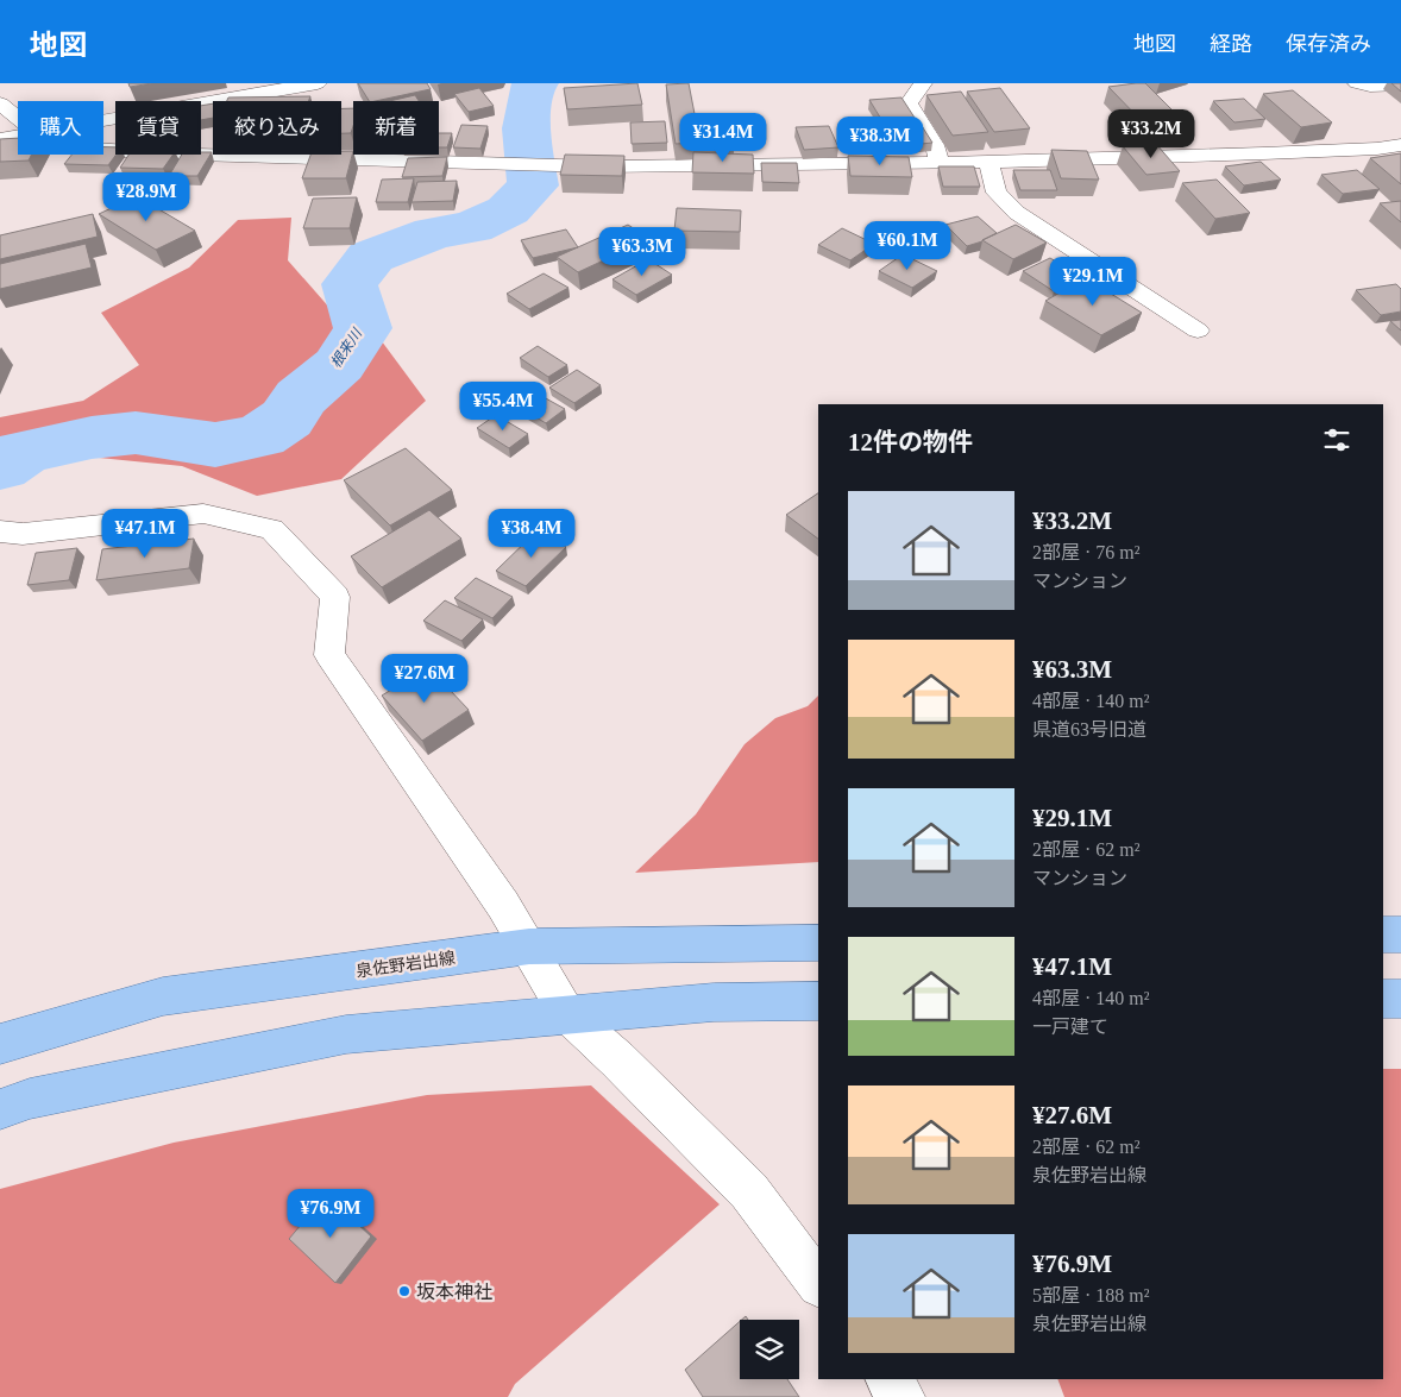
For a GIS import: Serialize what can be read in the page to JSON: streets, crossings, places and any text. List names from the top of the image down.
{
  "streets": {
    "main road": ["泉佐野岩出線"]
  },
  "water": ["根来川"],
  "places": ["坂本神社"],
  "page": {
    "header": "地図",
    "nav": ["地図", "経路", "保存済み"],
    "chip": [
      "購入",
      "賃貸",
      "絞り込み",
      "新着"
    ],
    "price": [
      "¥33.2M",
      "¥31.4M",
      "¥38.3M",
      "¥28.9M",
      "¥60.1M",
      "¥63.3M",
      "¥29.1M",
      "¥55.4M",
      "¥47.1M",
      "¥38.4M",
      "¥27.6M",
      "¥76.9M"
    ],
    "heading": "12件の物件",
    "list": [
      {
        "name": "¥33.2M",
        "note": "2部屋 · 76 m² · マンション"
      },
      {
        "name": "¥63.3M",
        "note": "4部屋 · 140 m² · 県道63号旧道"
      },
      {
        "name": "¥29.1M",
        "note": "2部屋 · 62 m² · マンション"
      },
      {
        "name": "¥47.1M",
        "note": "4部屋 · 140 m² · 一戸建て"
      },
      {
        "name": "¥27.6M",
        "note": "2部屋 · 62 m² · 泉佐野岩出線"
      },
      {
        "name": "¥76.9M",
        "note": "5部屋 · 188 m² · 泉佐野岩出線"
      }
    ]
  }
}
